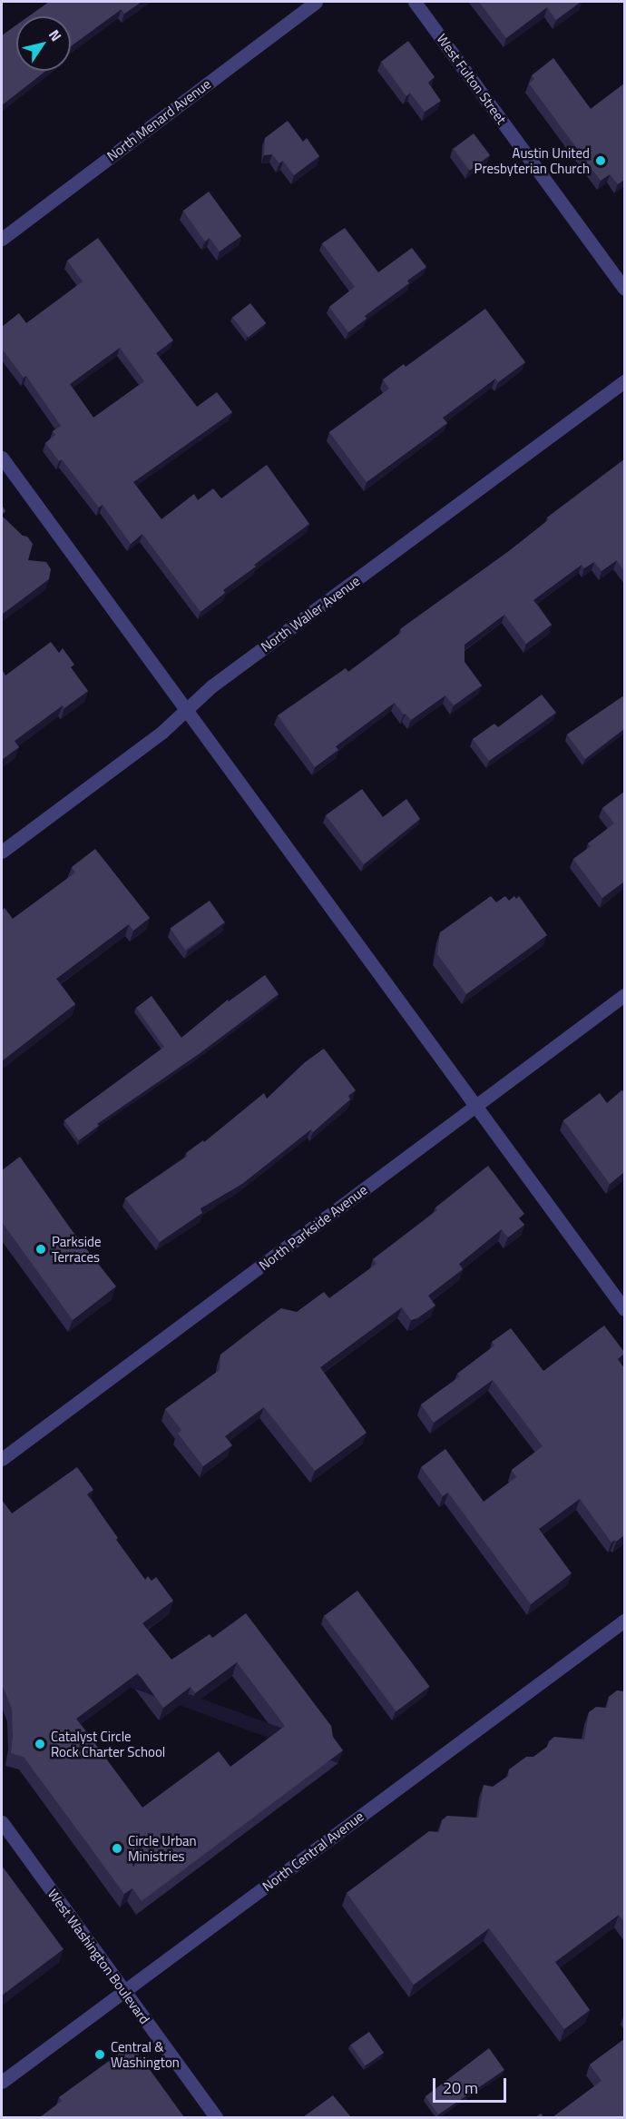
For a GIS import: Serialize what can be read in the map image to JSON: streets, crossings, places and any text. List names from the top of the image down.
{
  "streets": {
    "street": [
      "West Fulton Street",
      "North Menard Avenue",
      "North Waller Avenue",
      "North Parkside Avenue",
      "North Central Avenue",
      "West Washington Boulevard"
    ]
  },
  "crossings": [
    ["North Central Avenue", "West Washington Boulevard"]
  ],
  "places": [
    "Austin United Presbyterian Church",
    "Parkside Terraces",
    "Catalyst Circle Rock Charter School",
    "Circle Urban Ministries",
    "Central & Washington"
  ],
  "scale_bar": "20 m",
  "north": "top right"
}
